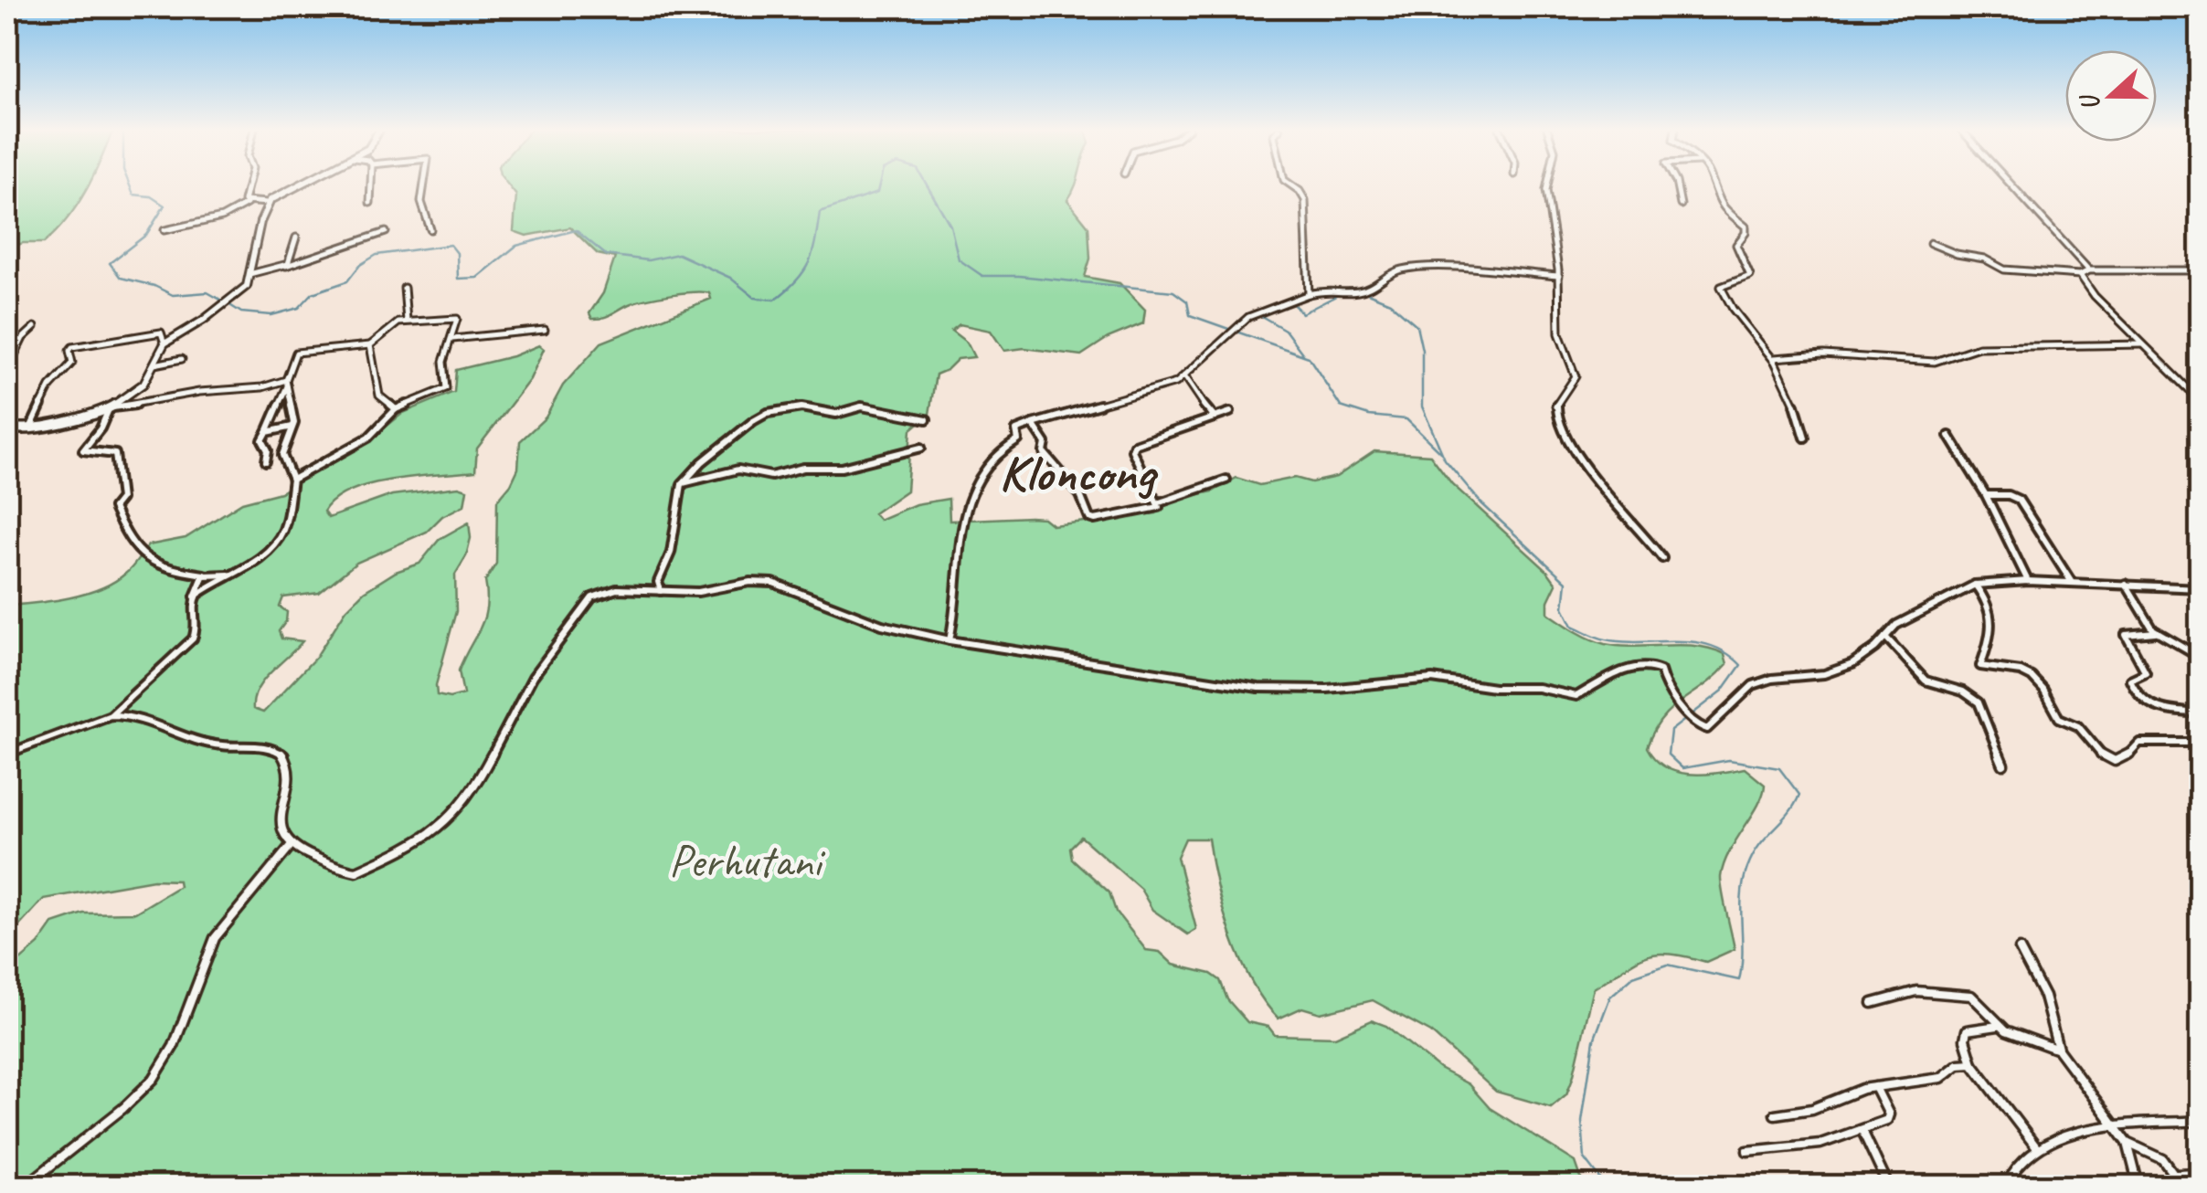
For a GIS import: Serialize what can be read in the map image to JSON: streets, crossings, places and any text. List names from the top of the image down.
{
  "districts": ["Kloncong"],
  "parks": ["Perhutani"],
  "north": "left"
}
